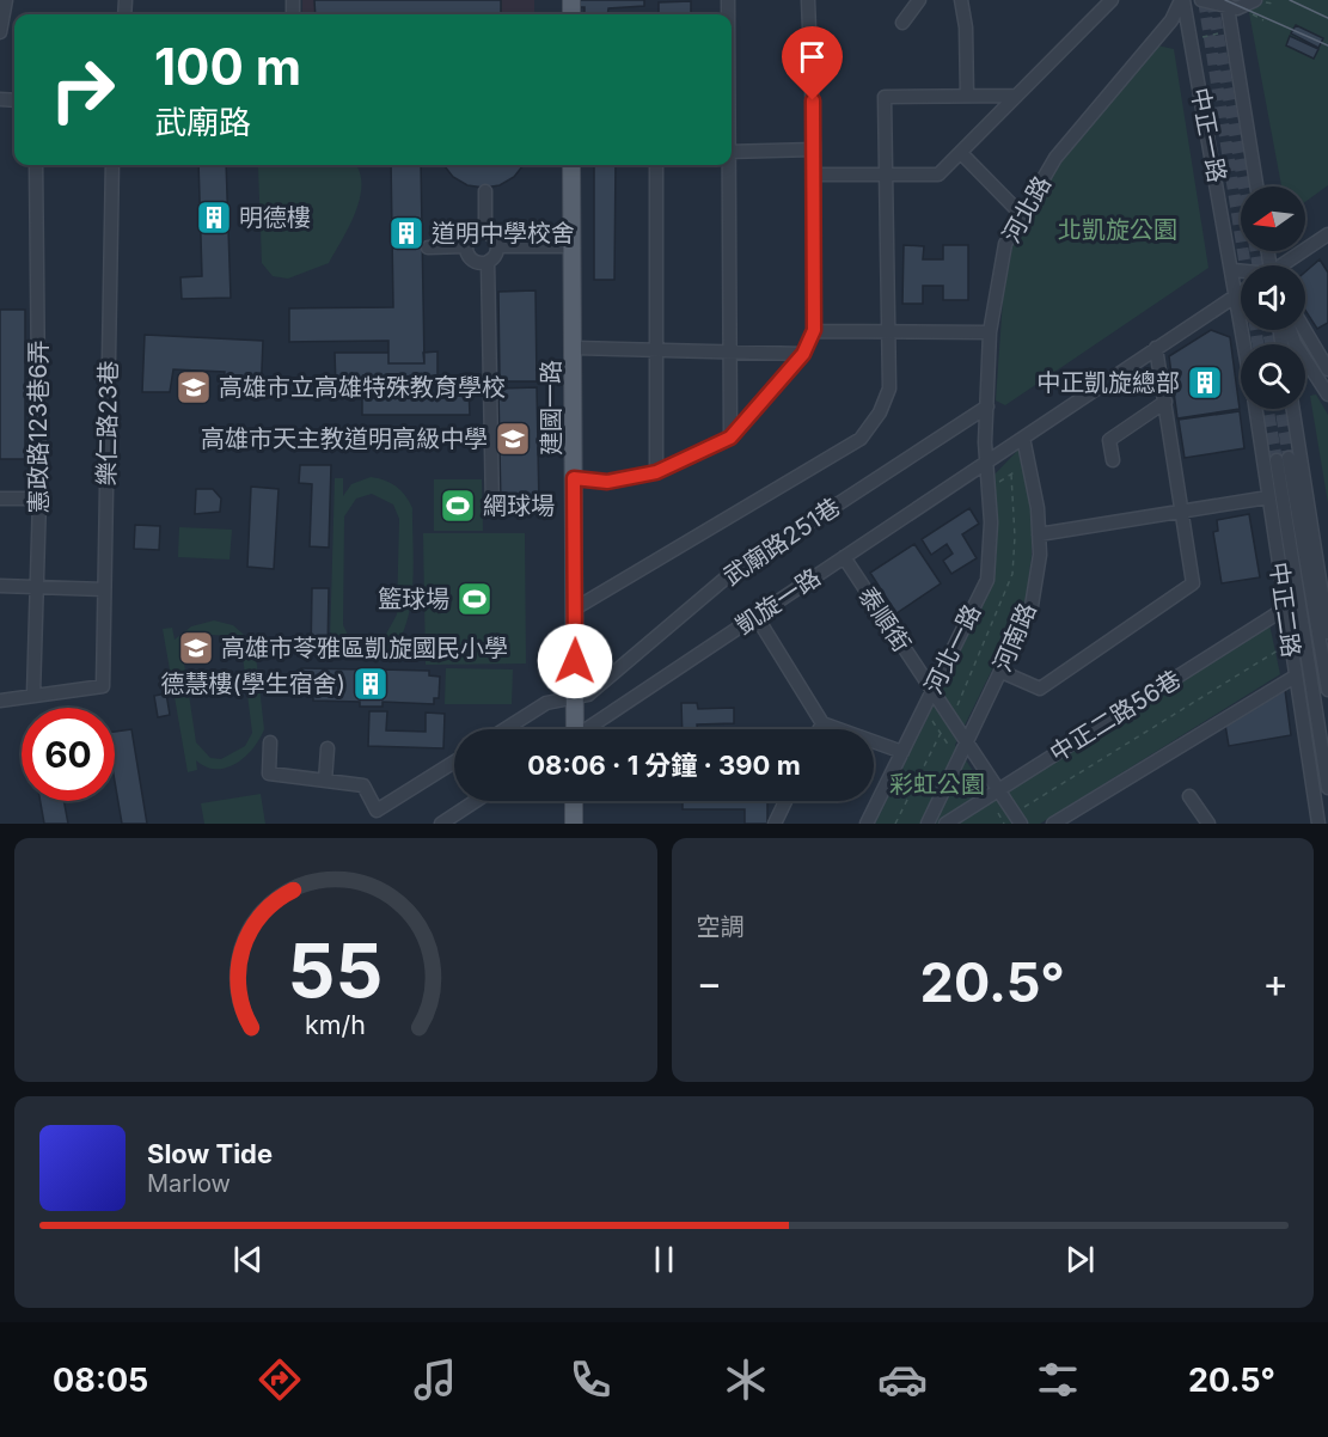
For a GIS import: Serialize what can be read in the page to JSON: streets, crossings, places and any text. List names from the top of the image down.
{
  "streets": {
    "main road": ["建國一路"],
    "street": [
      "中正一路",
      "河北路",
      "樂仁路23巷",
      "憲政路123巷6弄",
      "武廟路251巷",
      "凱旋一路",
      "中正二路",
      "泰順街",
      "河南路",
      "河北一路",
      "中正二路56巷"
    ]
  },
  "crossings": [
    ["中正一路", "河北路"],
    ["中正一路", "中正二路"],
    ["河北路", "武廟路251巷"],
    ["河北路", "凱旋一路"],
    ["河北路", "河北一路"],
    ["建國一路", "武廟路251巷"],
    ["樂仁路23巷", "憲政路123巷6弄"],
    ["凱旋一路", "泰順街"],
    ["凱旋一路", "河南路"],
    ["凱旋一路", "河北一路"],
    ["中正二路", "中正二路56巷"],
    ["泰順街", "河南路"],
    ["泰順街", "河北一路"],
    ["泰順街", "中正二路56巷"]
  ],
  "parks": ["北凱旋公園", "彩虹公園"],
  "places": {
    "building": [
      "明德樓",
      "道明中學校舍",
      "中正凱旋總部",
      "德慧樓(學生宿舍)"
    ],
    "school or university": ["高雄市立高雄特殊教育學校", "高雄市天主教道明高級中學", "高雄市苓雅區凱旋國民小學"],
    "sports": ["網球場", "籃球場"]
  },
  "north": "left",
  "page": {
    "turn": ["100 m", "武廟路"],
    "limit": "60",
    "trip": "08:06 · 1 分鐘 · 390 m",
    "tile": "空調",
    "heat": ["−", "20.5°", "+"],
    "song": ["Slow Tide", "Marlow"],
    "tabs": ["08:05", "20.5°"],
    "gauge": ["55", "km/h"]
  }
}
